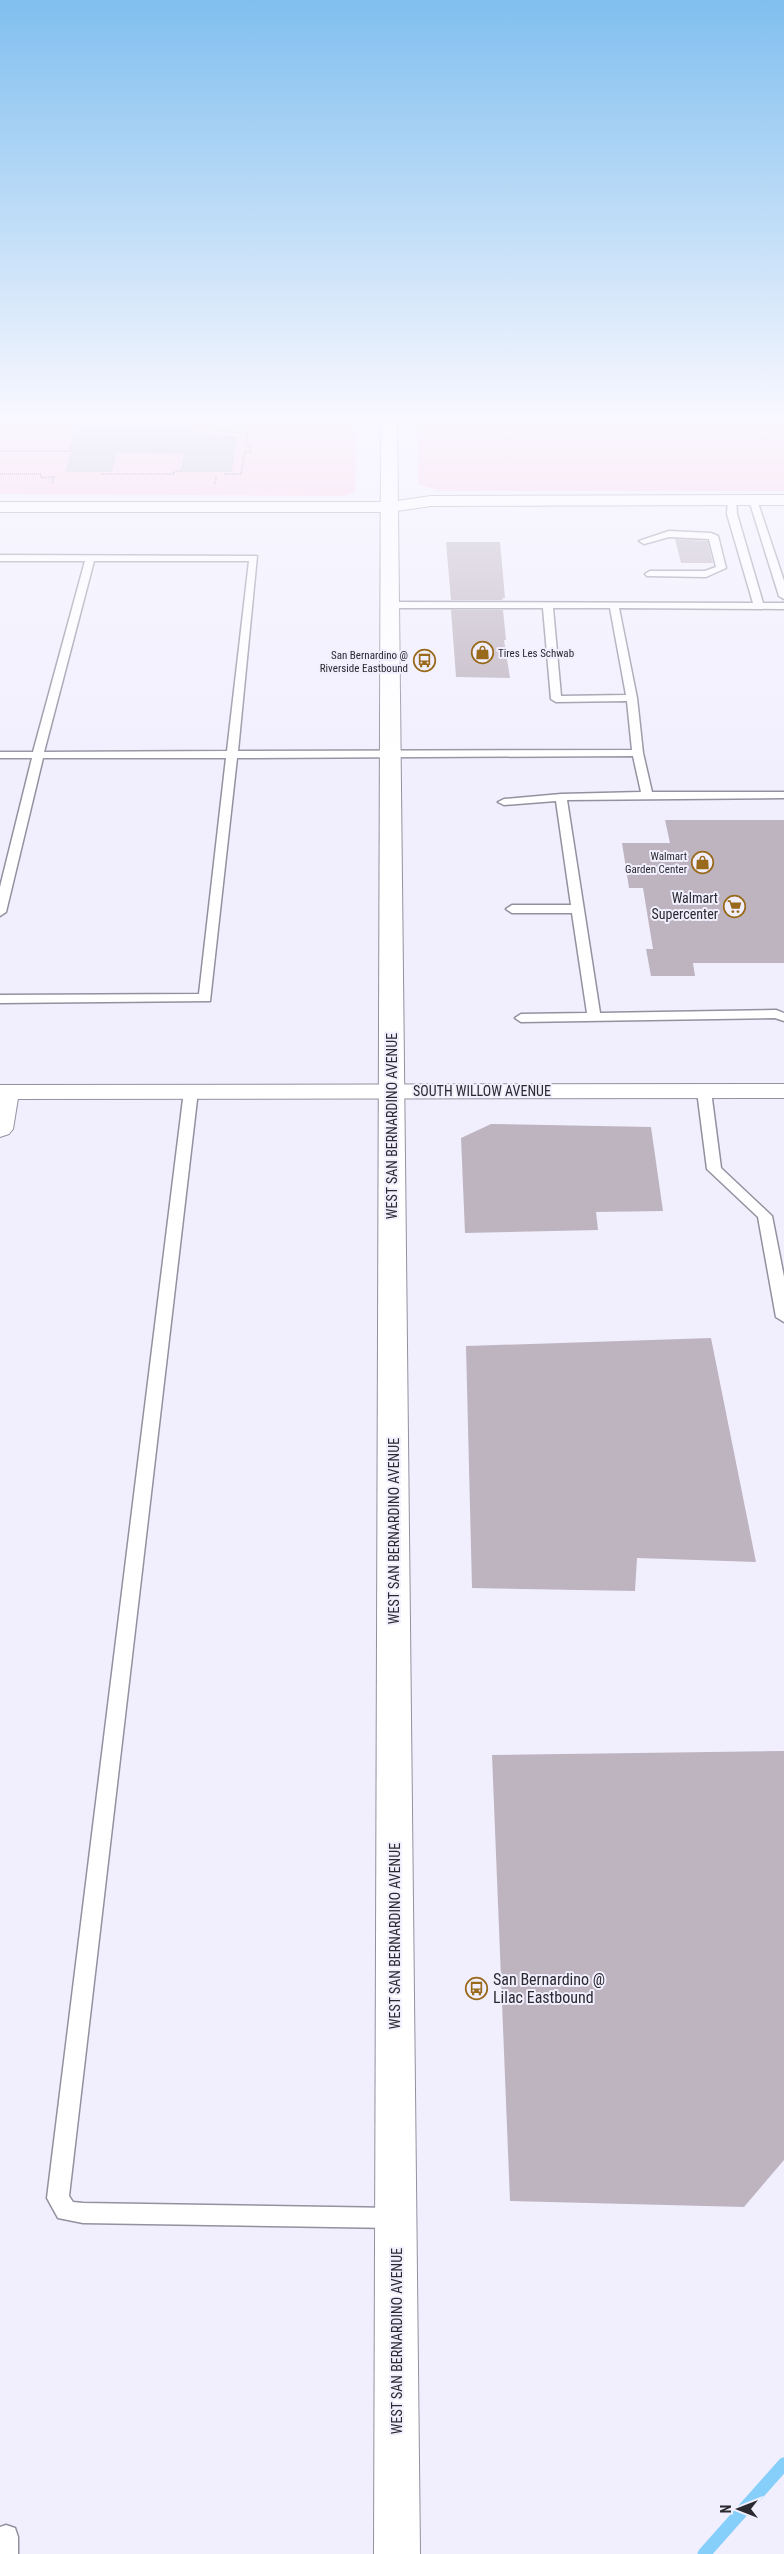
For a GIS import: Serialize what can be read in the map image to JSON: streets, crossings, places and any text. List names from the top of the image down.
{
  "streets": {
    "main road": ["SOUTH WILLOW AVENUE", "WEST SAN BERNARDINO AVENUE"]
  },
  "crossings": [
    ["SOUTH WILLOW AVENUE", "WEST SAN BERNARDINO AVENUE"]
  ],
  "places": {
    "shop": ["Tires Les Schwab", "Walmart Garden Center"],
    "bus stop": ["San Bernardino @ Riverside Eastbound", "San Bernardino @ Lilac Eastbound"],
    "supermarket": ["Walmart Supercenter"]
  },
  "north": "left"
}
